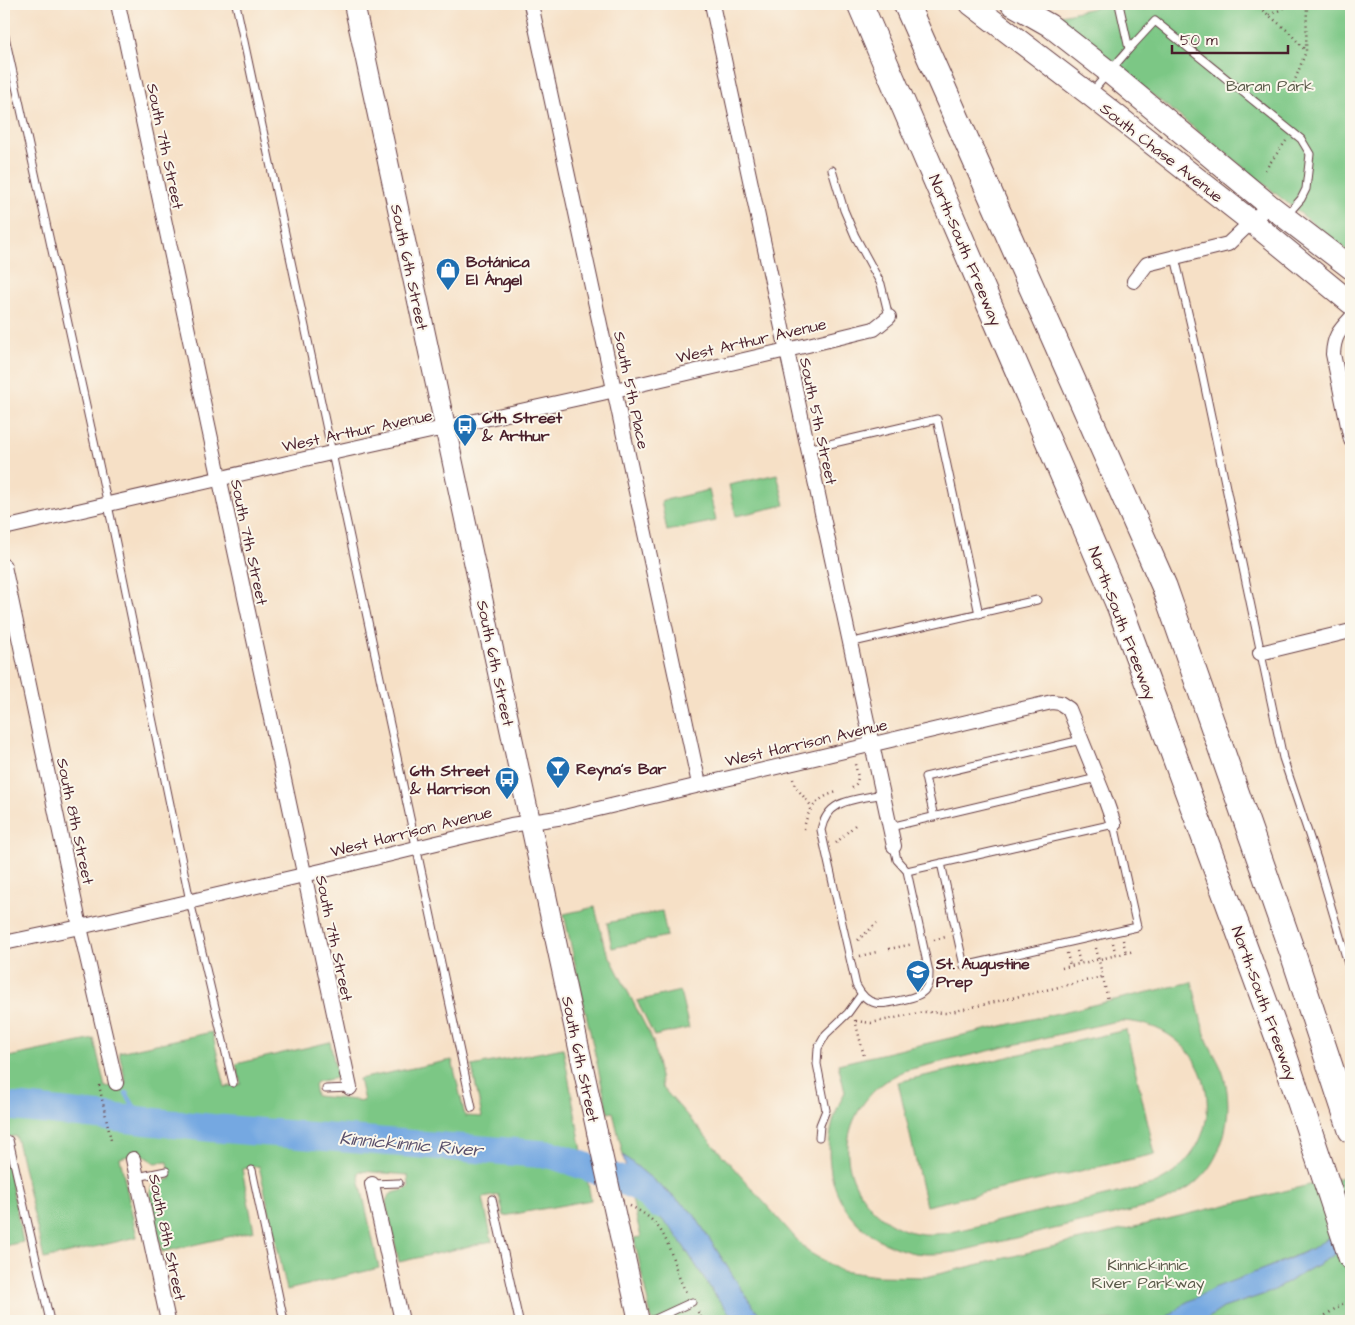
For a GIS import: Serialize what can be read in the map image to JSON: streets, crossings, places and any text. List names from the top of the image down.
{
  "streets": {
    "highway": ["North-South Freeway"],
    "main road": ["South Chase Avenue"],
    "street": [
      "South 7th Street",
      "South 6th Street",
      "West Arthur Avenue",
      "South 5th Place",
      "South 5th Street",
      "West Harrison Avenue",
      "South 8th Street"
    ]
  },
  "crossings": [
    ["South 7th Street", "West Arthur Avenue"],
    ["South 7th Street", "West Harrison Avenue"],
    ["South 6th Street", "West Arthur Avenue"],
    ["South 6th Street", "West Harrison Avenue"],
    ["West Arthur Avenue", "South 5th Place"],
    ["West Arthur Avenue", "South 5th Street"],
    ["South 5th Place", "West Harrison Avenue"],
    ["South 5th Street", "West Harrison Avenue"],
    ["West Harrison Avenue", "South 8th Street"]
  ],
  "water": ["Kinnickinnic River"],
  "parks": ["Baran Park", "Kinnickinnic River Parkway"],
  "places": {
    "shop": ["Botánica El Ángel"],
    "bus stop": ["6th Street & Arthur", "6th Street & Harrison"],
    "bar": ["Reyna's Bar"],
    "school or university": ["St. Augustine Prep"]
  },
  "scale_bar": "50 m"
}
